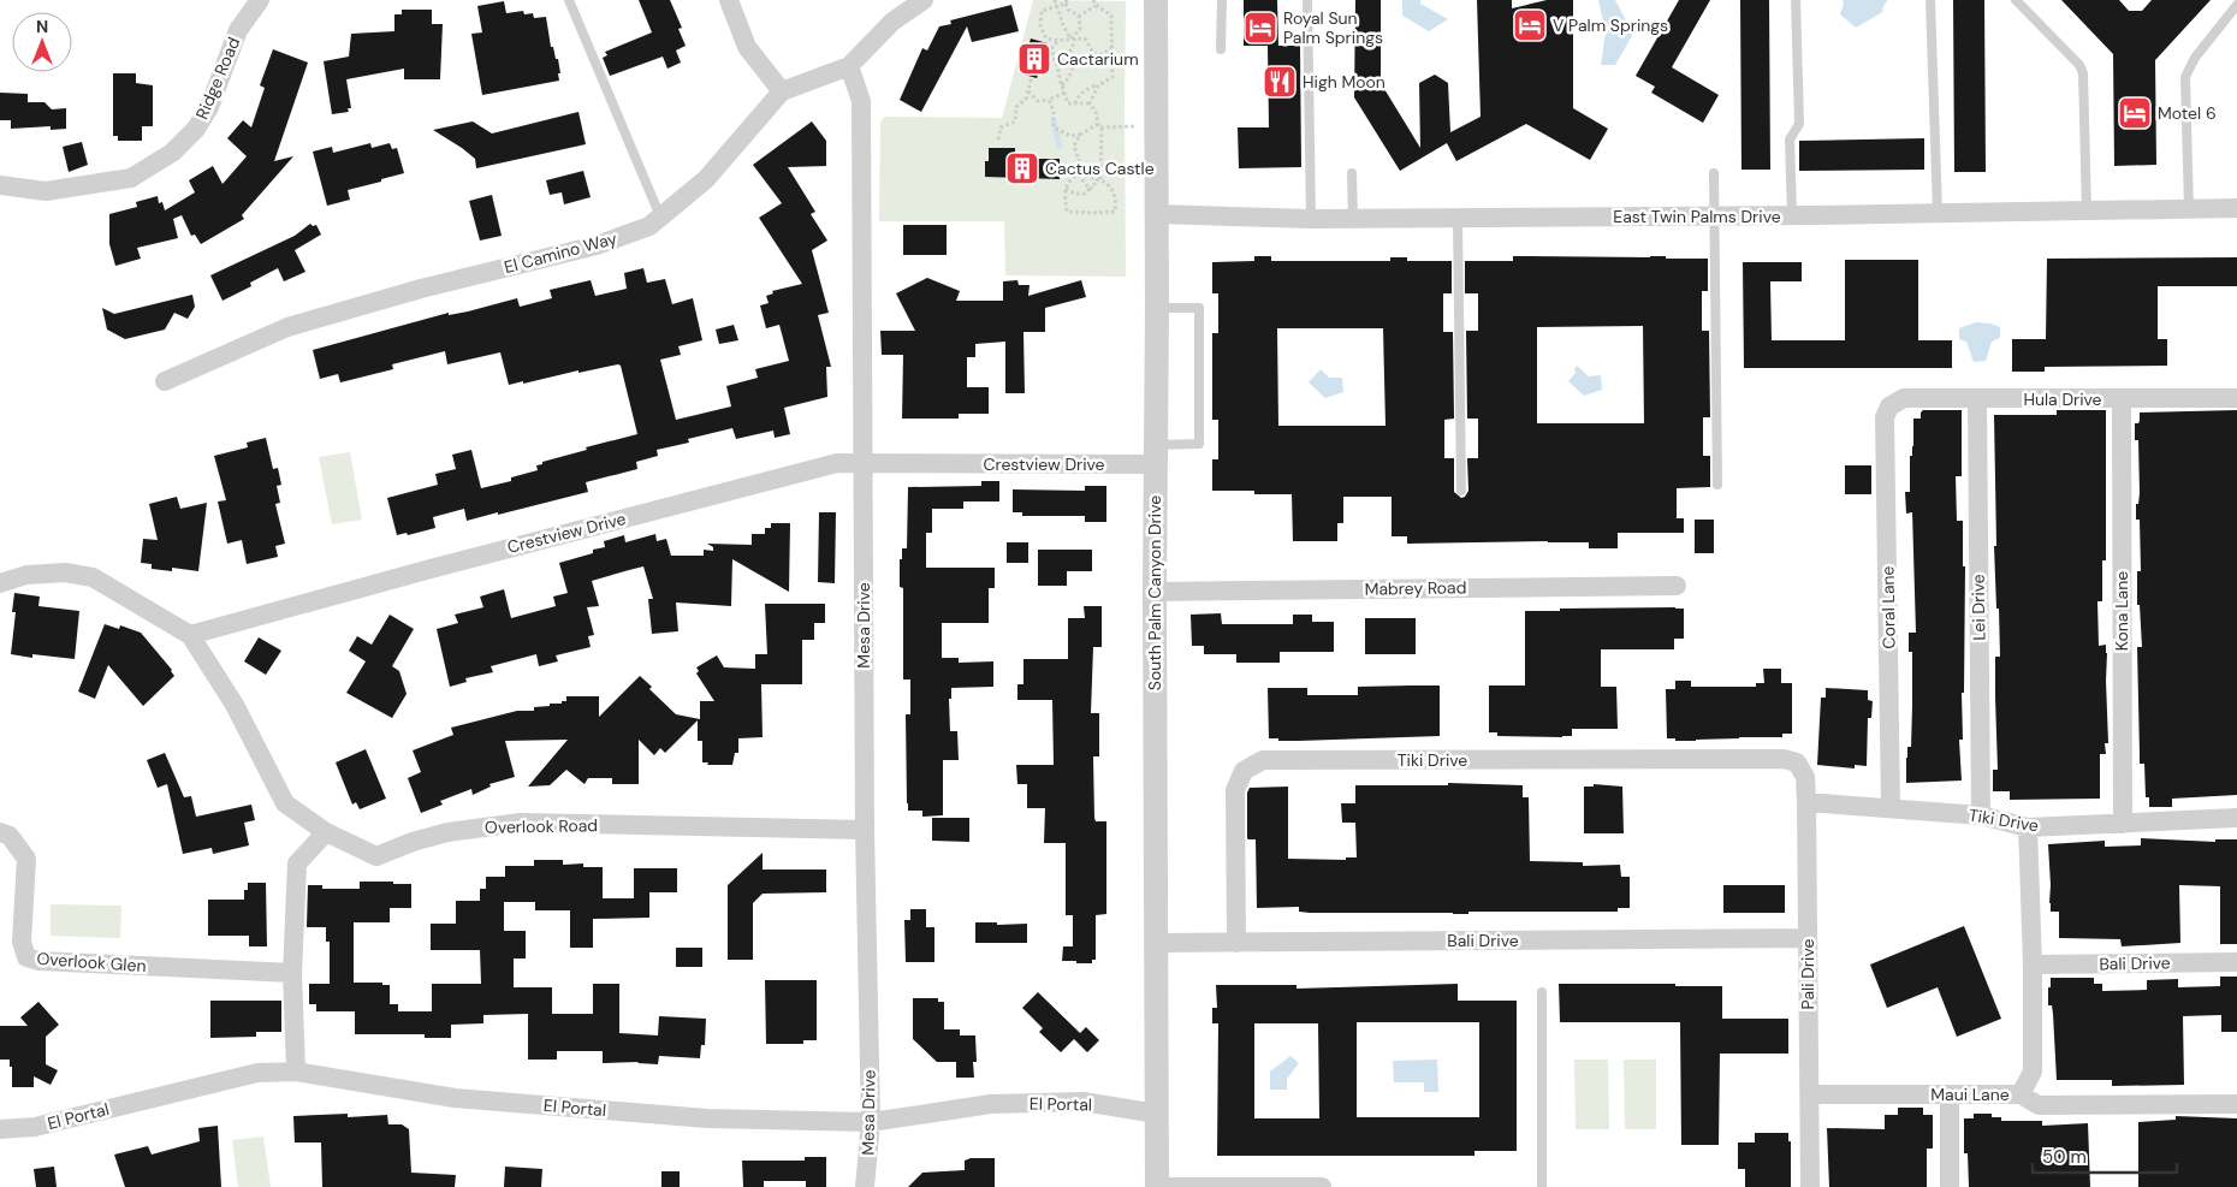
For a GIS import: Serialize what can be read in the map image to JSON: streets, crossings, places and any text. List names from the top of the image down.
{
  "streets": {
    "street": [
      "Ridge Road",
      "East Twin Palms Drive",
      "El Camino Way",
      "Hula Drive",
      "Crestview Drive",
      "Mabrey Road",
      "South Palm Canyon Drive",
      "Coral Lane",
      "Lei Drive",
      "Kona Lane",
      "Mesa Drive",
      "Tiki Drive",
      "Overlook Road",
      "Bali Drive",
      "Overlook Glen",
      "Pali Drive",
      "Maui Lane",
      "El Portal"
    ]
  },
  "crossings": [
    ["East Twin Palms Drive", "South Palm Canyon Drive"],
    ["El Camino Way", "Mesa Drive"],
    ["Hula Drive", "Coral Lane"],
    ["Hula Drive", "Lei Drive"],
    ["Hula Drive", "Kona Lane"],
    ["Crestview Drive", "South Palm Canyon Drive"],
    ["Crestview Drive", "Mesa Drive"],
    ["Crestview Drive", "Overlook Road"],
    ["Mabrey Road", "South Palm Canyon Drive"],
    ["South Palm Canyon Drive", "Bali Drive"],
    ["South Palm Canyon Drive", "El Portal"],
    ["Coral Lane", "Tiki Drive"],
    ["Lei Drive", "Tiki Drive"],
    ["Kona Lane", "Tiki Drive"],
    ["Mesa Drive", "Overlook Road"],
    ["Mesa Drive", "El Portal"],
    ["Tiki Drive", "Bali Drive"],
    ["Tiki Drive", "Pali Drive"],
    ["Bali Drive", "Pali Drive"],
    ["Pali Drive", "Maui Lane"]
  ],
  "places": {
    "hotel": ["V Palm Springs", "Royal Sun Palm Springs", "Motel 6"],
    "building": ["Cactarium", "Cactus Castle"],
    "restaurant": ["High Moon"]
  },
  "scale_bar": "50 m",
  "north": "top"
}
